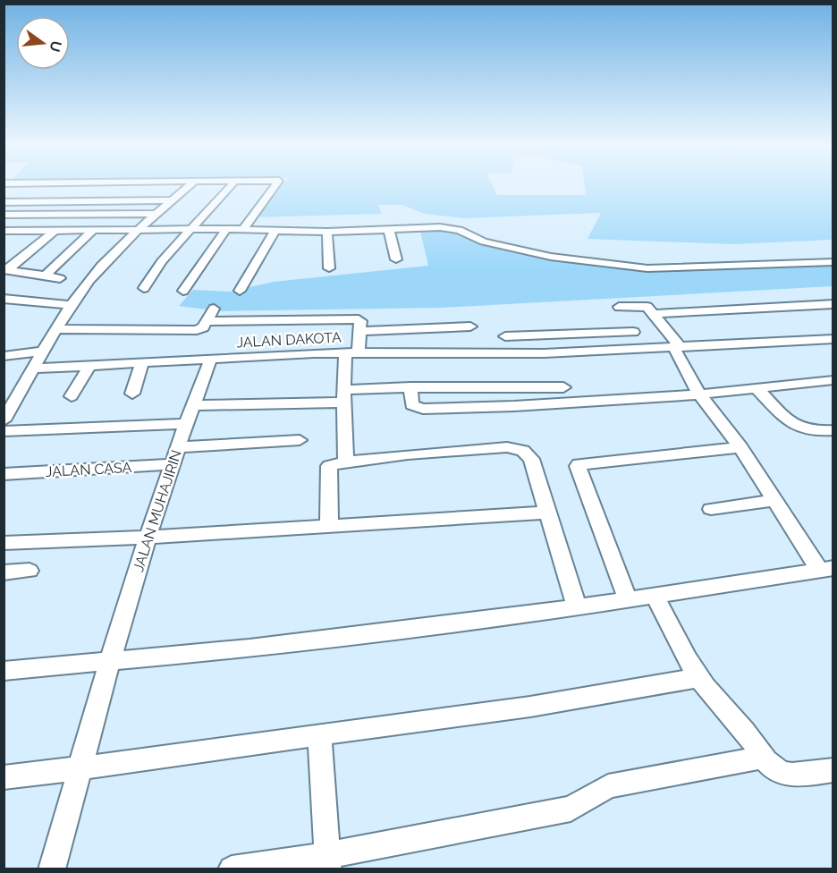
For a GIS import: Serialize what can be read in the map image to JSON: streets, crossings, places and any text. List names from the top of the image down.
{
  "streets": {
    "street": ["JALAN DAKOTA", "JALAN CASA", "JALAN MUHAJIRIN"]
  },
  "crossings": [
    ["JALAN DAKOTA", "JALAN MUHAJIRIN"],
    ["JALAN CASA", "JALAN MUHAJIRIN"]
  ],
  "north": "right"
}
